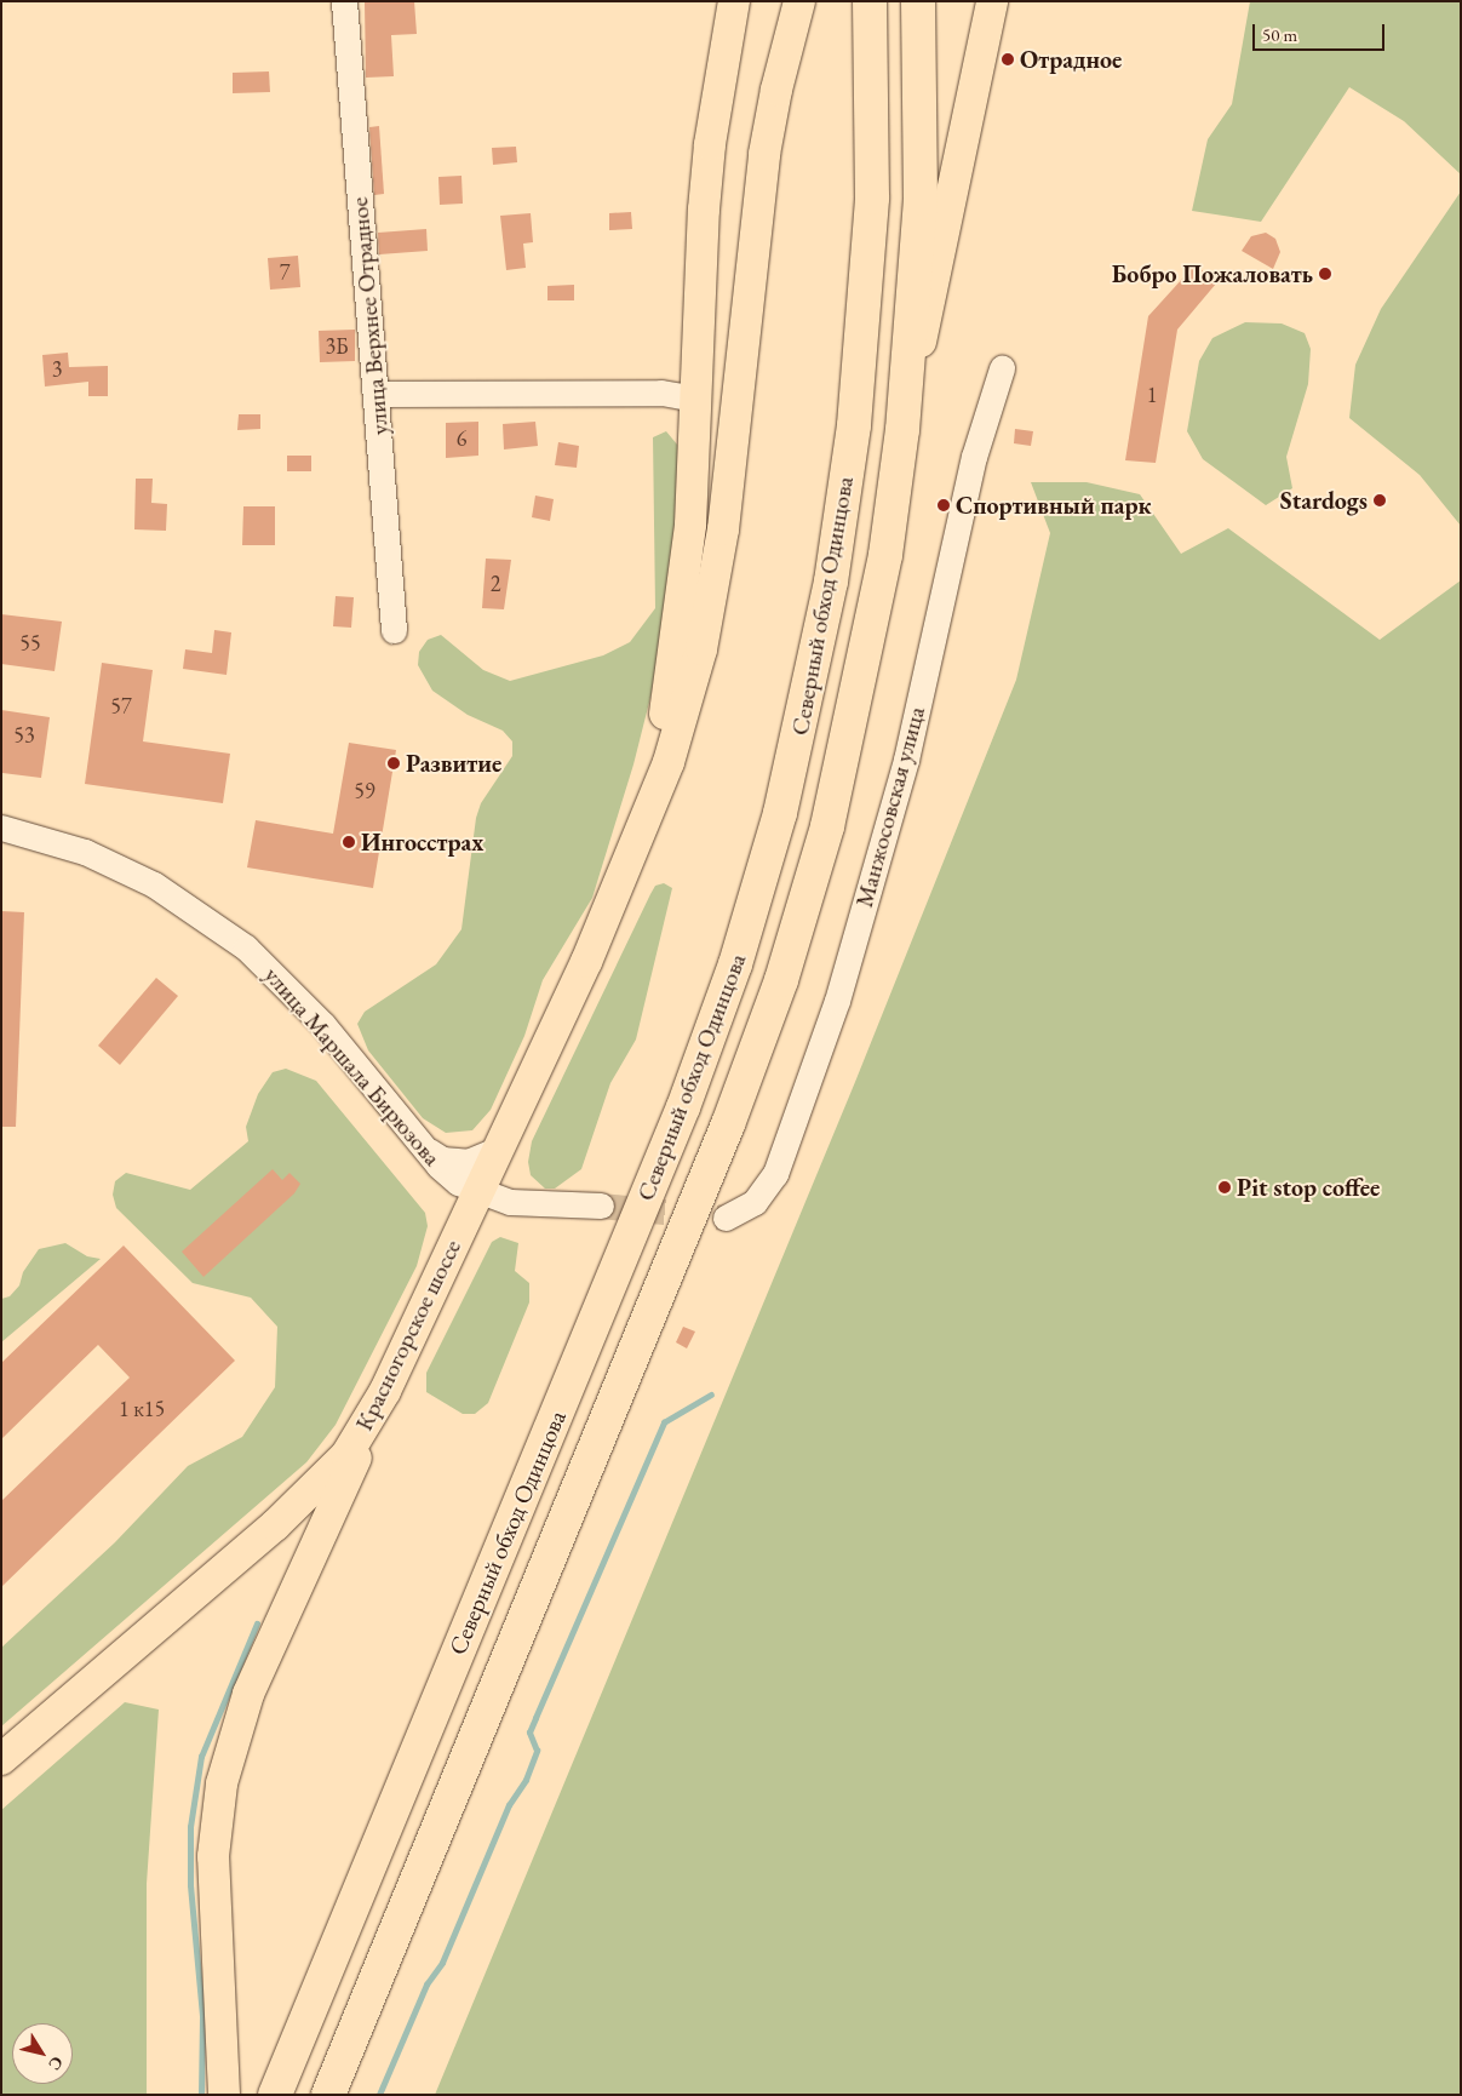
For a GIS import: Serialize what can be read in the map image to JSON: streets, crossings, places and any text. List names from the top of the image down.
{
  "streets": {
    "highway": ["Северный обход Одинцова"],
    "main road": ["Красногорское шоссе"],
    "street": ["улица Верхнее Отрадное", "Манжосовская улица", "улица Маршала Бирюзова"]
  },
  "crossings": [
    ["улица Маршала Бирюзова", "Красногорское шоссе"]
  ],
  "places": [
    "Отрадное",
    "Бобро Пожаловать",
    "Stardogs",
    "Спортивный парк",
    "Развитие",
    "Ингосстрах",
    "Pit stop coffee"
  ],
  "house_numbers": [
    "7",
    "3Б",
    "3",
    "1",
    "6",
    "2",
    "55",
    "57",
    "53",
    "59",
    "1 к15"
  ],
  "scale_bar": "50 m",
  "north": "bottom right"
}
